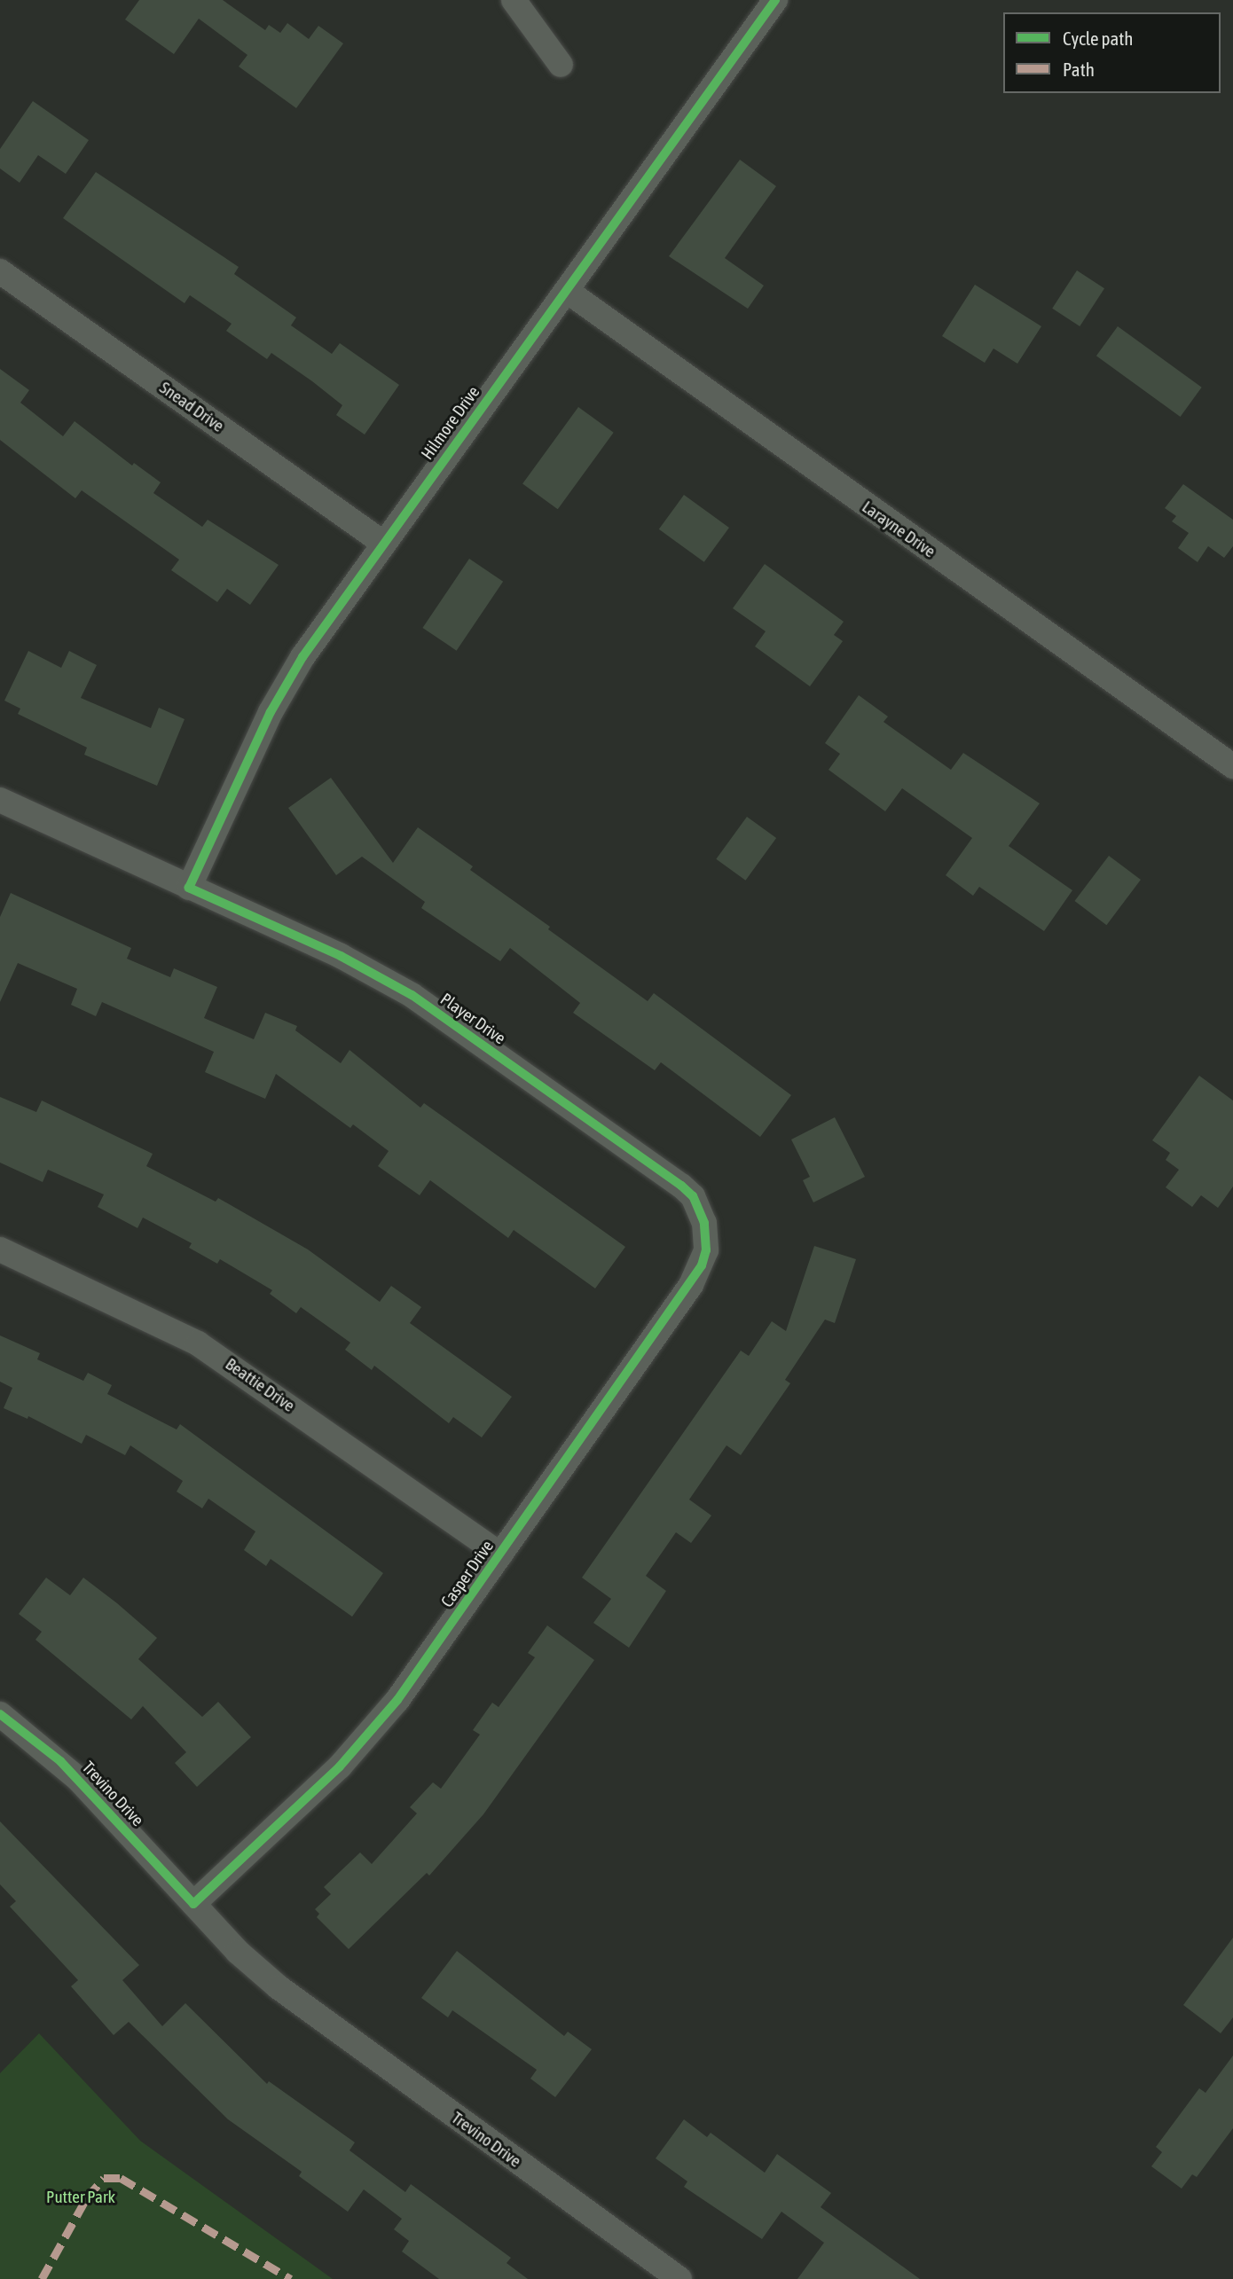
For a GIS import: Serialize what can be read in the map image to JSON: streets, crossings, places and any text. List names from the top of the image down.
{
  "streets": {
    "street": [
      "Snead Drive",
      "Hilmore Drive",
      "Larayne Drive",
      "Player Drive",
      "Beattie Drive",
      "Casper Drive",
      "Trevino Drive"
    ]
  },
  "crossings": [
    ["Snead Drive", "Hilmore Drive"],
    ["Hilmore Drive", "Larayne Drive"],
    ["Hilmore Drive", "Player Drive"],
    ["Player Drive", "Casper Drive"],
    ["Beattie Drive", "Casper Drive"],
    ["Casper Drive", "Trevino Drive"]
  ],
  "parks": ["Putter Park"],
  "legend": ["Cycle path", "Path"]
}
